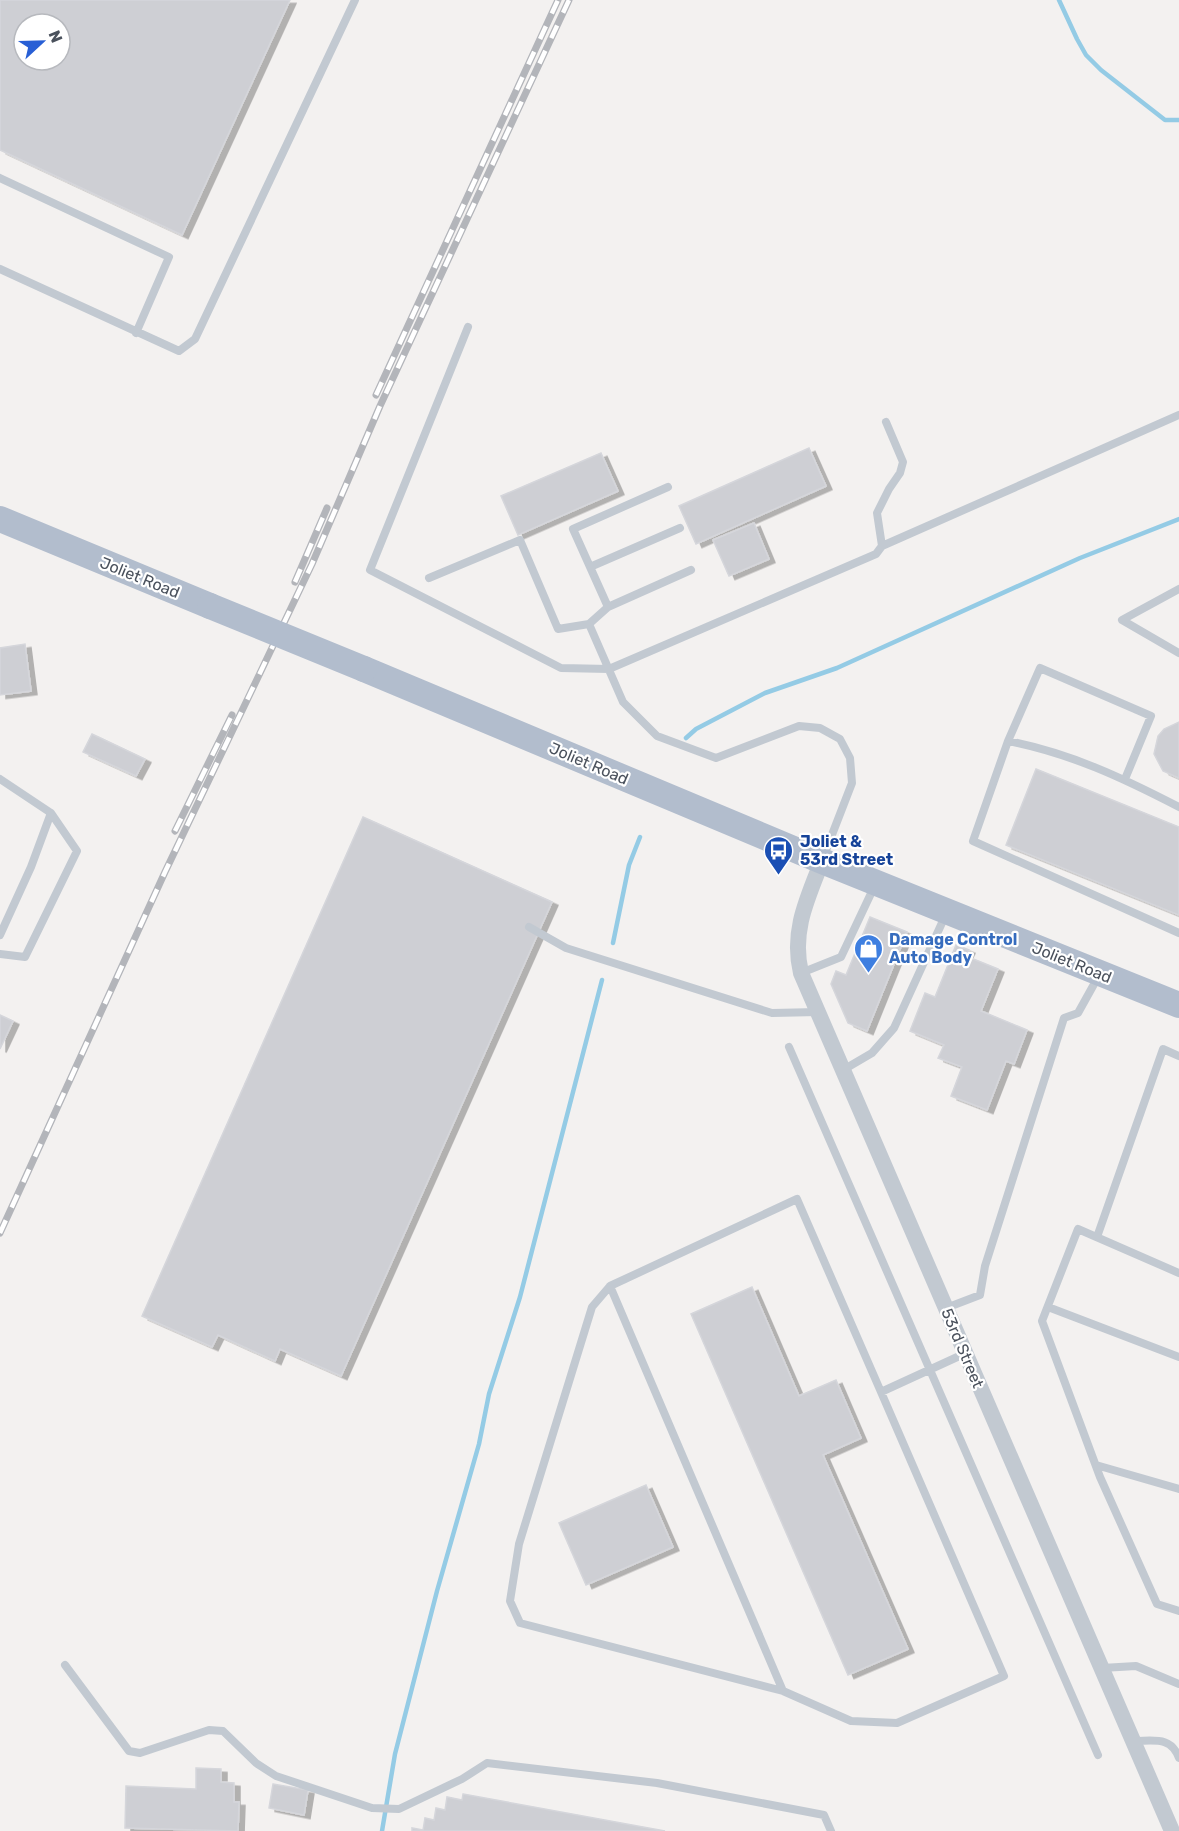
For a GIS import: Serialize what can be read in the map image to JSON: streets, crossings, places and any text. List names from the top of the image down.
{
  "streets": {
    "main road": ["Joliet Road"],
    "street": ["53rd Street"]
  },
  "crossings": [
    ["Joliet Road", "53rd Street"]
  ],
  "places": {
    "bus stop": ["Joliet & 53rd Street"],
    "shop": ["Damage Control Auto Body"]
  },
  "north": "right"
}
